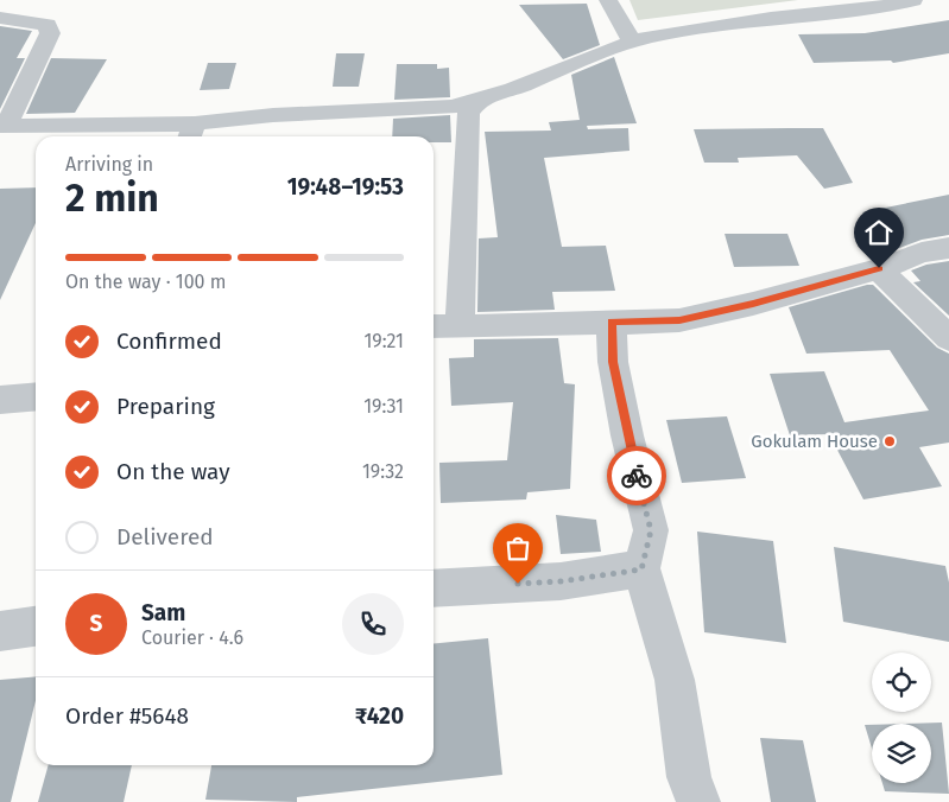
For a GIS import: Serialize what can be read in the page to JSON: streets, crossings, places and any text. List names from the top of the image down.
{
  "places": ["Gokulam House"],
  "page": {
    "heading": ["2 min", "Arriving in", "19:48–19:53"],
    "panel": [
      "Sam",
      "Courier · 4.6",
      "Order #5648",
      "₹420"
    ],
    "bar": "On the way · 100 m",
    "list": [
      ["Confirmed", "19:21"],
      ["Preparing", "19:31"],
      ["On the way", "19:32"],
      "Delivered"
    ],
    "round": "S"
  }
}
